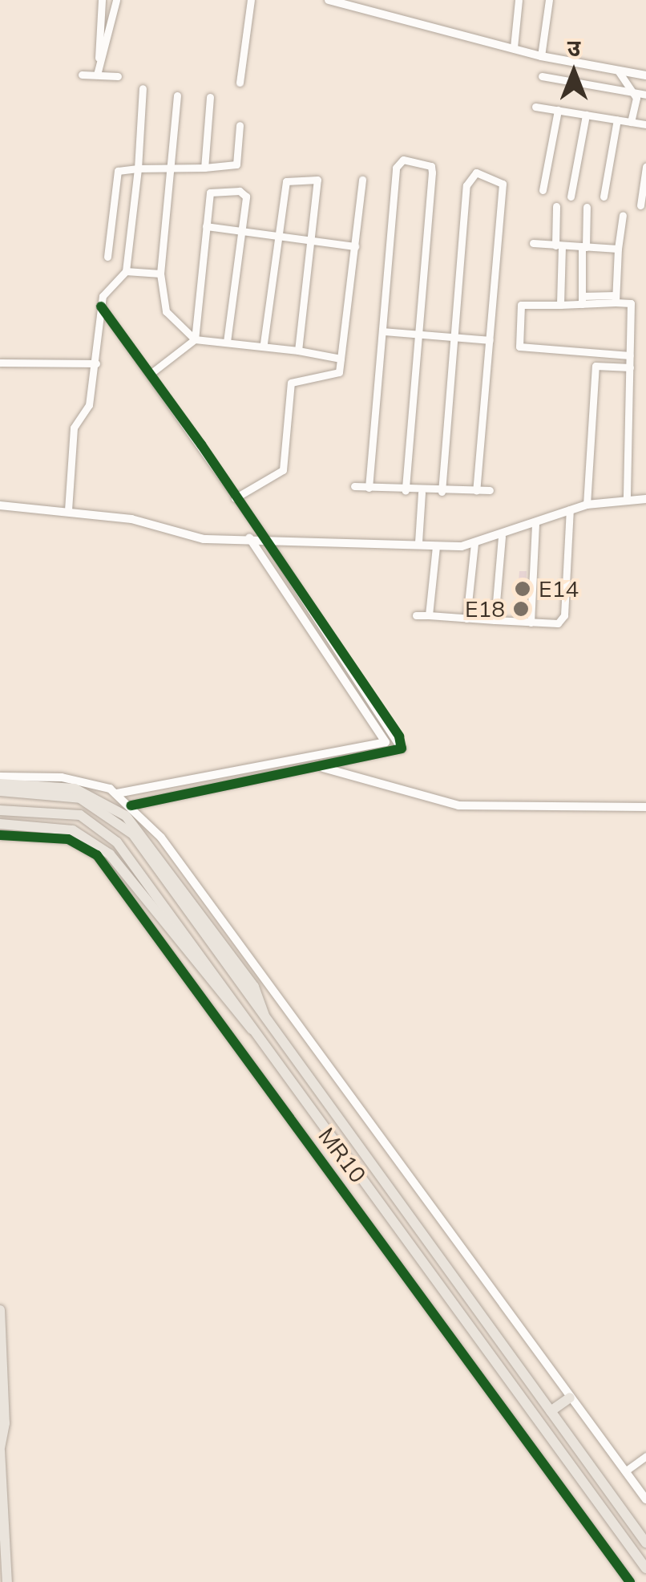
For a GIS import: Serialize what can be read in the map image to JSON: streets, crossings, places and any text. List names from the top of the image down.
{
  "streets": {
    "main road": ["MR10"]
  },
  "places": ["E14", "E18"],
  "north": "top"
}
